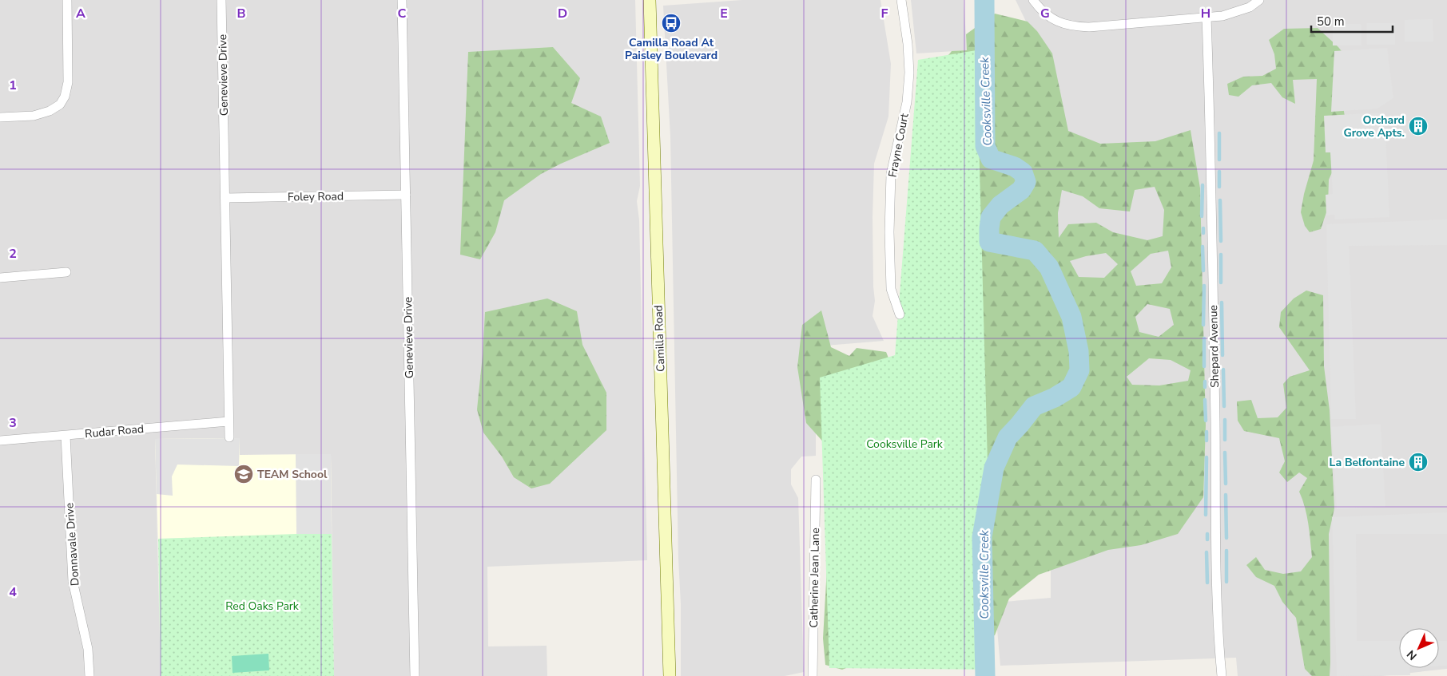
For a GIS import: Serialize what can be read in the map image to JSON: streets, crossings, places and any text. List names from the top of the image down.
{
  "streets": {
    "street": [
      "Genevieve Drive",
      "Frayne Court",
      "Foley Road",
      "Camilla Road",
      "Shepard Avenue",
      "Rudar Road",
      "Donnavale Drive",
      "Catherine Jean Lane"
    ]
  },
  "crossings": [
    ["Genevieve Drive", "Foley Road"],
    ["Genevieve Drive", "Rudar Road"],
    ["Rudar Road", "Donnavale Drive"]
  ],
  "water": ["Cooksville Creek"],
  "parks": ["Cooksville Park", "Red Oaks Park"],
  "places": {
    "bus stop": ["Camilla Road At Paisley Boulevard"],
    "building": ["Orchard Grove Apts.", "La Belfontaine"],
    "school or university": ["TEAM School"]
  },
  "scale_bar": "50 m",
  "north": "bottom left",
  "grid": {
    "columns": [
      "A",
      "B",
      "C",
      "D",
      "E",
      "F",
      "G",
      "H"
    ],
    "rows": [
      "1",
      "2",
      "3",
      "4"
    ]
  }
}
